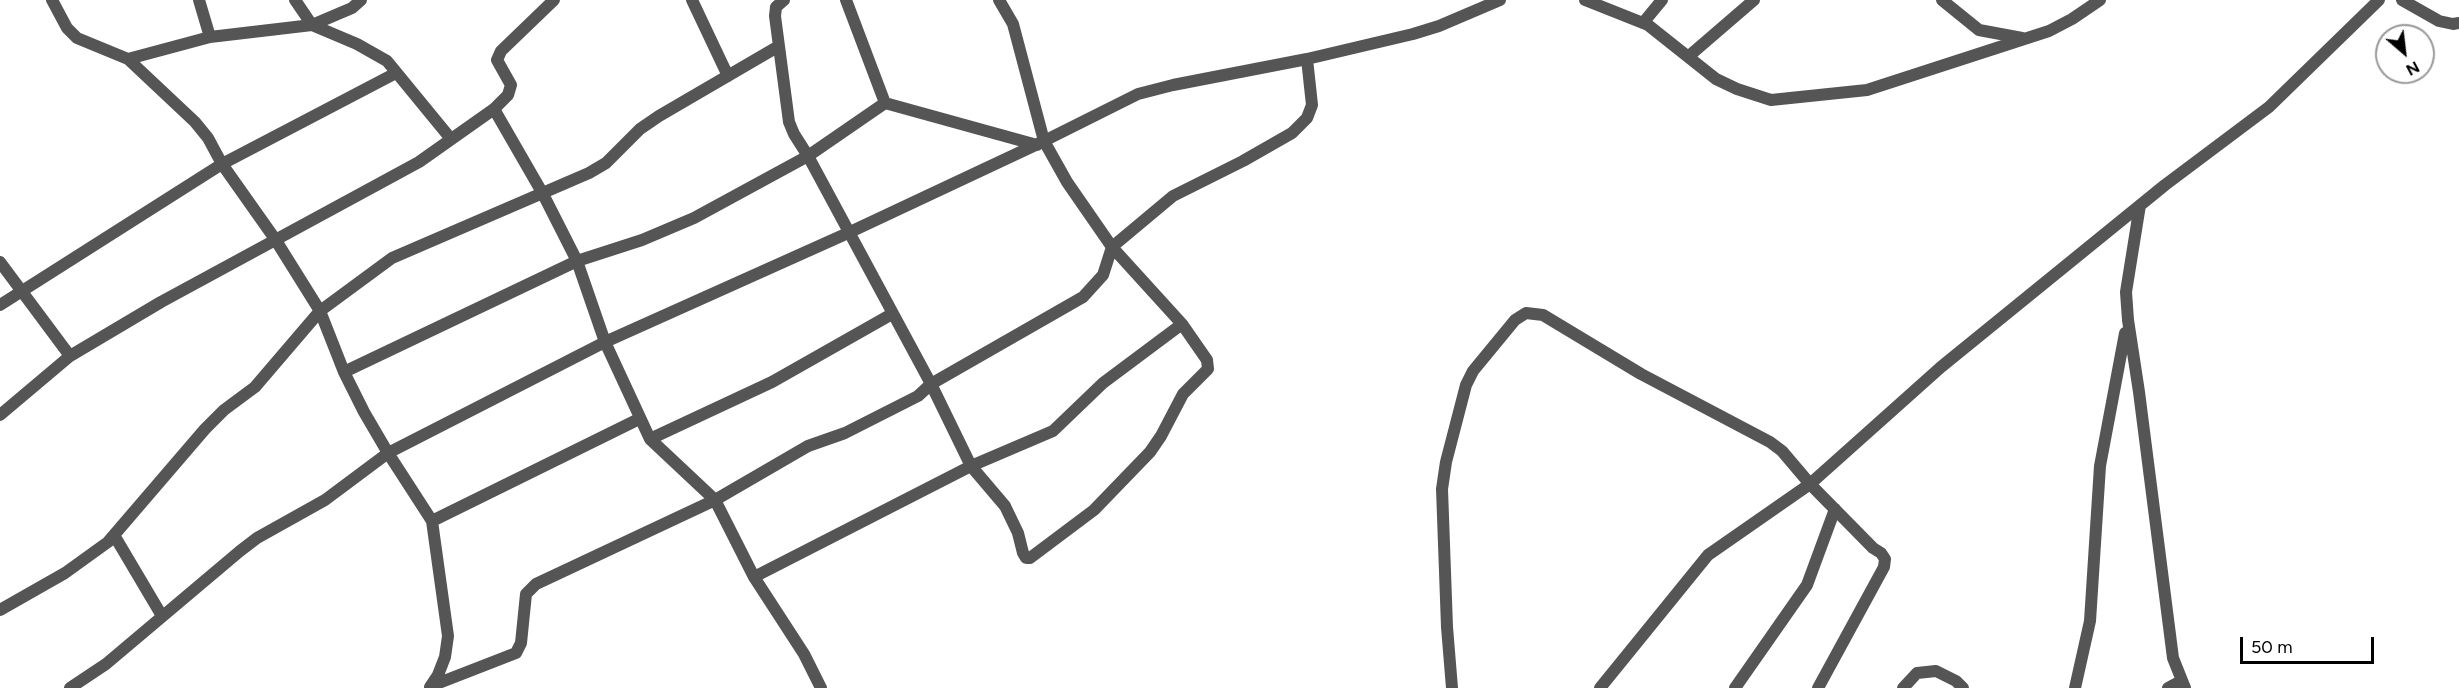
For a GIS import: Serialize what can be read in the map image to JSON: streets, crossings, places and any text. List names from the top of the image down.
{
  "scale_bar": "50 m",
  "north": "bottom right"
}
